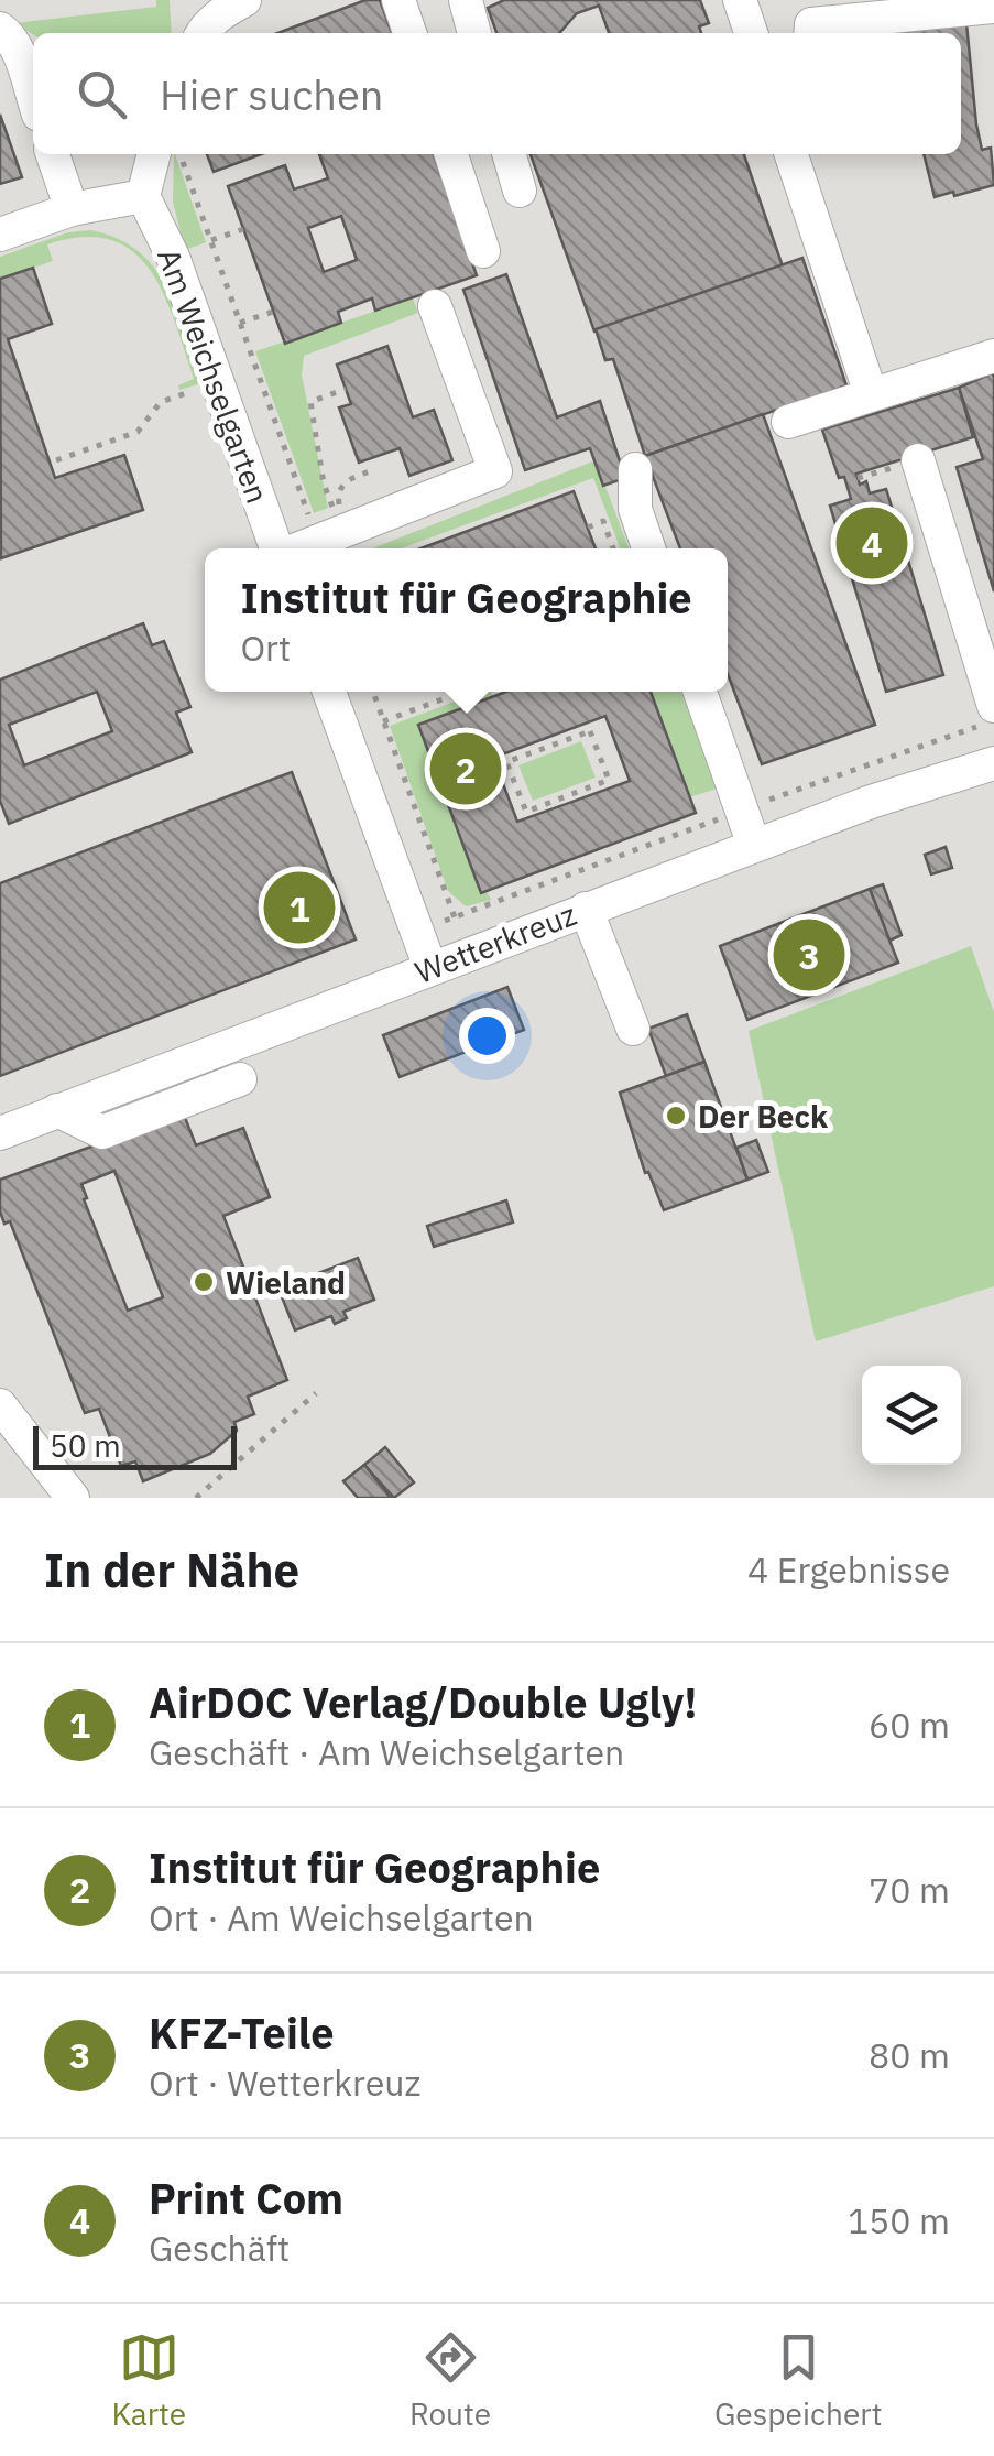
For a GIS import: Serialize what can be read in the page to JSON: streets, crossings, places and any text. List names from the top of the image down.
{
  "streets": {
    "street": ["Am Weichselgarten", "Wetterkreuz"]
  },
  "places": ["Der Beck", "Wieland"],
  "scale_bar": "50 m",
  "page": {
    "search": "Hier suchen",
    "pins": [
      "4",
      "2",
      "1",
      "3"
    ],
    "popup": ["Institut für Geographie", "Ort"],
    "scale": "50 m",
    "heading": ["In der Nähe", "4 Ergebnisse"],
    "list": [
      {
        "mark": "1",
        "name": "AirDOC Verlag/Double Ugly!",
        "note": "Geschäft · Am Weichselgarten",
        "value": "60 m"
      },
      {
        "mark": "2",
        "name": "Institut für Geographie",
        "note": "Ort · Am Weichselgarten",
        "value": "70 m"
      },
      {
        "mark": "3",
        "name": "KFZ-Teile",
        "note": "Ort · Wetterkreuz",
        "value": "80 m"
      },
      {
        "mark": "4",
        "name": "Print Com",
        "note": "Geschäft",
        "value": "150 m"
      }
    ],
    "nav": ["Karte", "Route", "Gespeichert"]
  }
}
